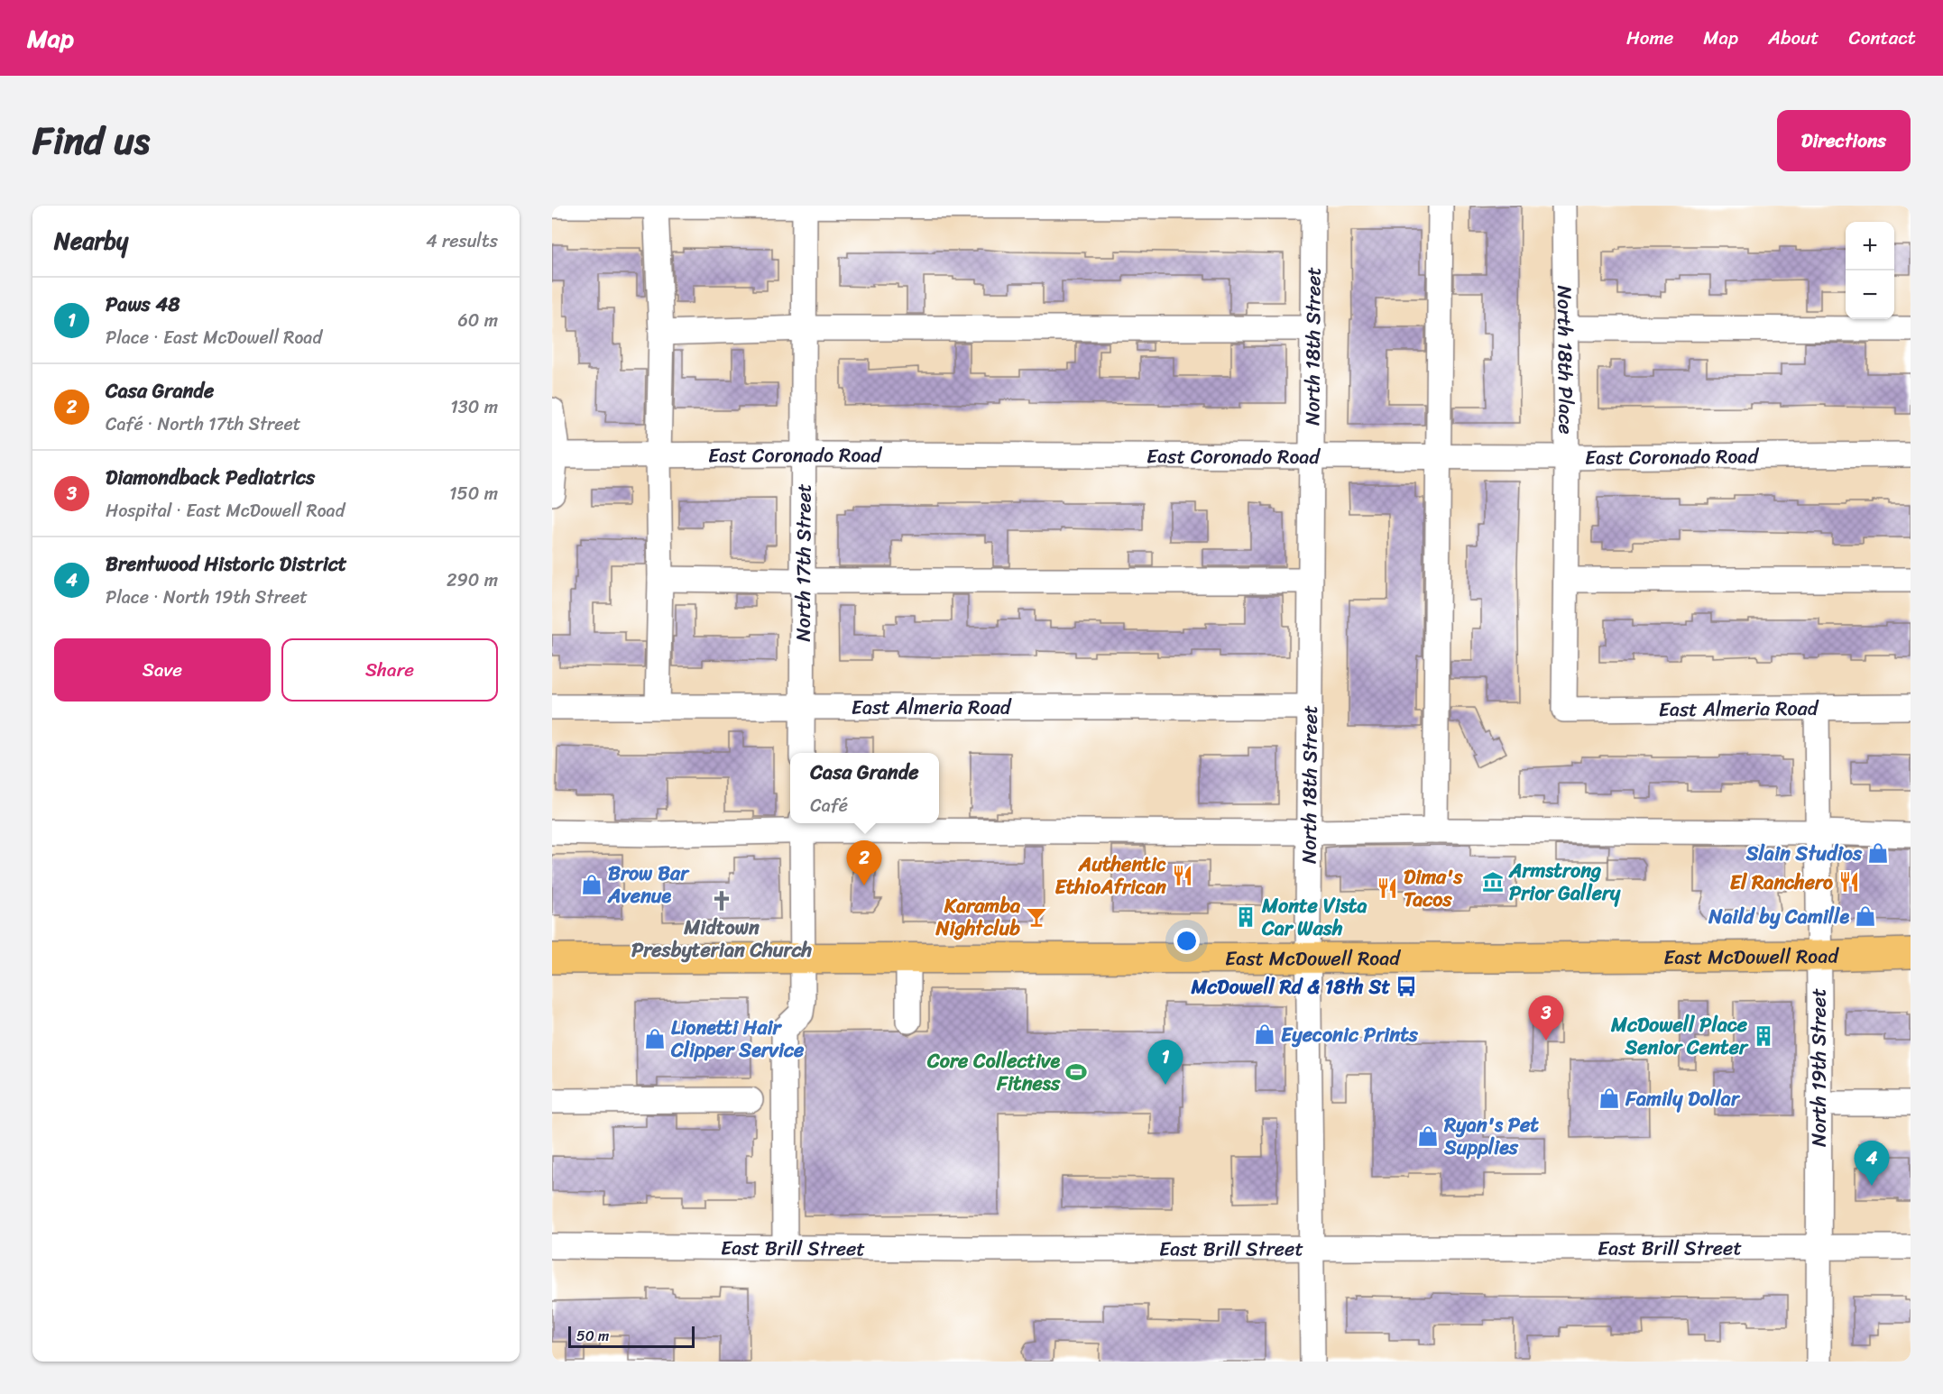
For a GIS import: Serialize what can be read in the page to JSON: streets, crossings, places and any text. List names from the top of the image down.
{
  "streets": {
    "main road": ["East McDowell Road"],
    "street": [
      "North 18th Street",
      "North 18th Place",
      "East Coronado Road",
      "North 17th Street",
      "East Almeria Road",
      "North 19th Street",
      "East Brill Street"
    ]
  },
  "crossings": [
    ["North 18th Street", "East Coronado Road"],
    ["North 18th Street", "East Almeria Road"],
    ["North 18th Street", "East McDowell Road"],
    ["North 18th Street", "East Brill Street"],
    ["North 18th Place", "East Coronado Road"],
    ["North 18th Place", "East Almeria Road"],
    ["East Coronado Road", "North 17th Street"],
    ["North 17th Street", "East Almeria Road"],
    ["East Almeria Road", "North 19th Street"],
    ["East McDowell Road", "North 19th Street"],
    ["North 19th Street", "East Brill Street"]
  ],
  "places": {
    "shop": [
      "Slain Studios",
      "Brow Bar Avenue",
      "Naild by Camille",
      "Eyeconic Prints",
      "Lionetti Hair Clipper Service",
      "Family Dollar",
      "Ryan's Pet Supplies"
    ],
    "restaurant": ["Authentic EthioAfrican", "El Ranchero", "Dima's Tacos"],
    "museum": ["Armstrong Prior Gallery"],
    "church": ["Midtown Presbyterian Church"],
    "bar": ["Karamba Nightclub"],
    "building": ["Monte Vista Car Wash", "McDowell Place Senior Center"],
    "bus stop": ["McDowell Rd & 18th St"],
    "sports": ["Core Collective Fitness"]
  },
  "scale_bar": "50 m",
  "page": {
    "header": "Map",
    "nav": [
      "Home",
      "Map",
      "About",
      "Contact"
    ],
    "title": "Find us",
    "buttons": [
      "Directions",
      ["Save", "Share"]
    ],
    "heading": ["Nearby", "4 results"],
    "map_buttons": ["+", "−"],
    "list": [
      {
        "mark": "1",
        "name": "Paws 48",
        "note": "Place · East McDowell Road",
        "value": "60 m"
      },
      {
        "mark": "2",
        "name": "Casa Grande",
        "note": "Café · North 17th Street",
        "value": "130 m"
      },
      {
        "mark": "3",
        "name": "Diamondback Pediatrics",
        "note": "Hospital · East McDowell Road",
        "value": "150 m"
      },
      {
        "mark": "4",
        "name": "Brentwood Historic District",
        "note": "Place · North 19th Street",
        "value": "290 m"
      }
    ],
    "popup": ["Casa Grande", "Café"],
    "pins": [
      "2",
      "3",
      "1",
      "4"
    ],
    "scale": "50 m"
  }
}
